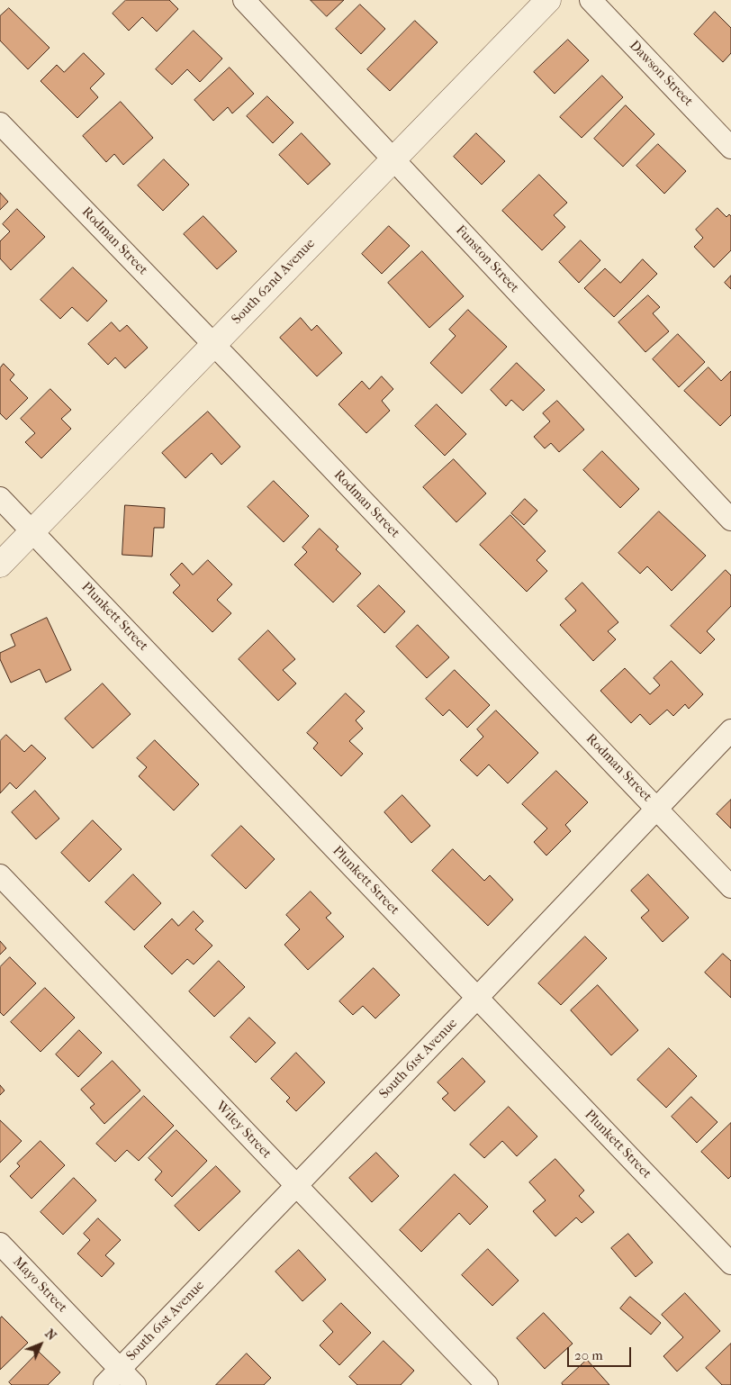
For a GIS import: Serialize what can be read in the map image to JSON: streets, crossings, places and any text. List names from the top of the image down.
{
  "streets": {
    "street": [
      "Dawson Street",
      "Rodman Street",
      "Funston Street",
      "South 62nd Avenue",
      "Plunkett Street",
      "South 61st Avenue",
      "Wiley Street",
      "Mayo Street"
    ]
  },
  "crossings": [
    ["Rodman Street", "South 62nd Avenue"],
    ["Rodman Street", "South 61st Avenue"],
    ["Funston Street", "South 62nd Avenue"],
    ["South 62nd Avenue", "Plunkett Street"],
    ["Plunkett Street", "South 61st Avenue"],
    ["South 61st Avenue", "Wiley Street"],
    ["South 61st Avenue", "Mayo Street"]
  ],
  "scale_bar": "20 m",
  "north": "top right"
}
